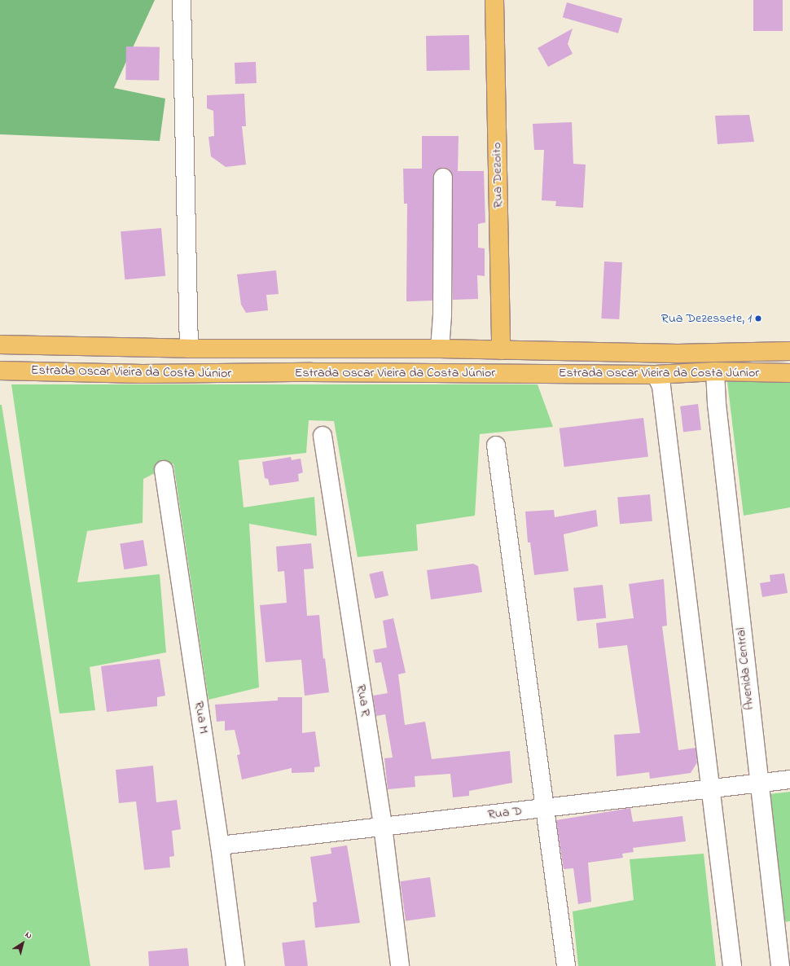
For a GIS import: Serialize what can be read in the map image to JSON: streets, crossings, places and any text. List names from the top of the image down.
{
  "streets": {
    "main road": ["Rua Dezoito", "Estrada Oscar Vieira da Costa Júnior"],
    "street": [
      "Avenida Central",
      "Rua R",
      "Rua M",
      "Rua D"
    ]
  },
  "crossings": [
    ["Rua Dezoito", "Estrada Oscar Vieira da Costa Júnior"],
    ["Estrada Oscar Vieira da Costa Júnior", "Avenida Central"],
    ["Avenida Central", "Rua D"],
    ["Rua R", "Rua D"],
    ["Rua M", "Rua D"]
  ],
  "places": ["Rua Dezessete, 1"],
  "north": "top right"
}
